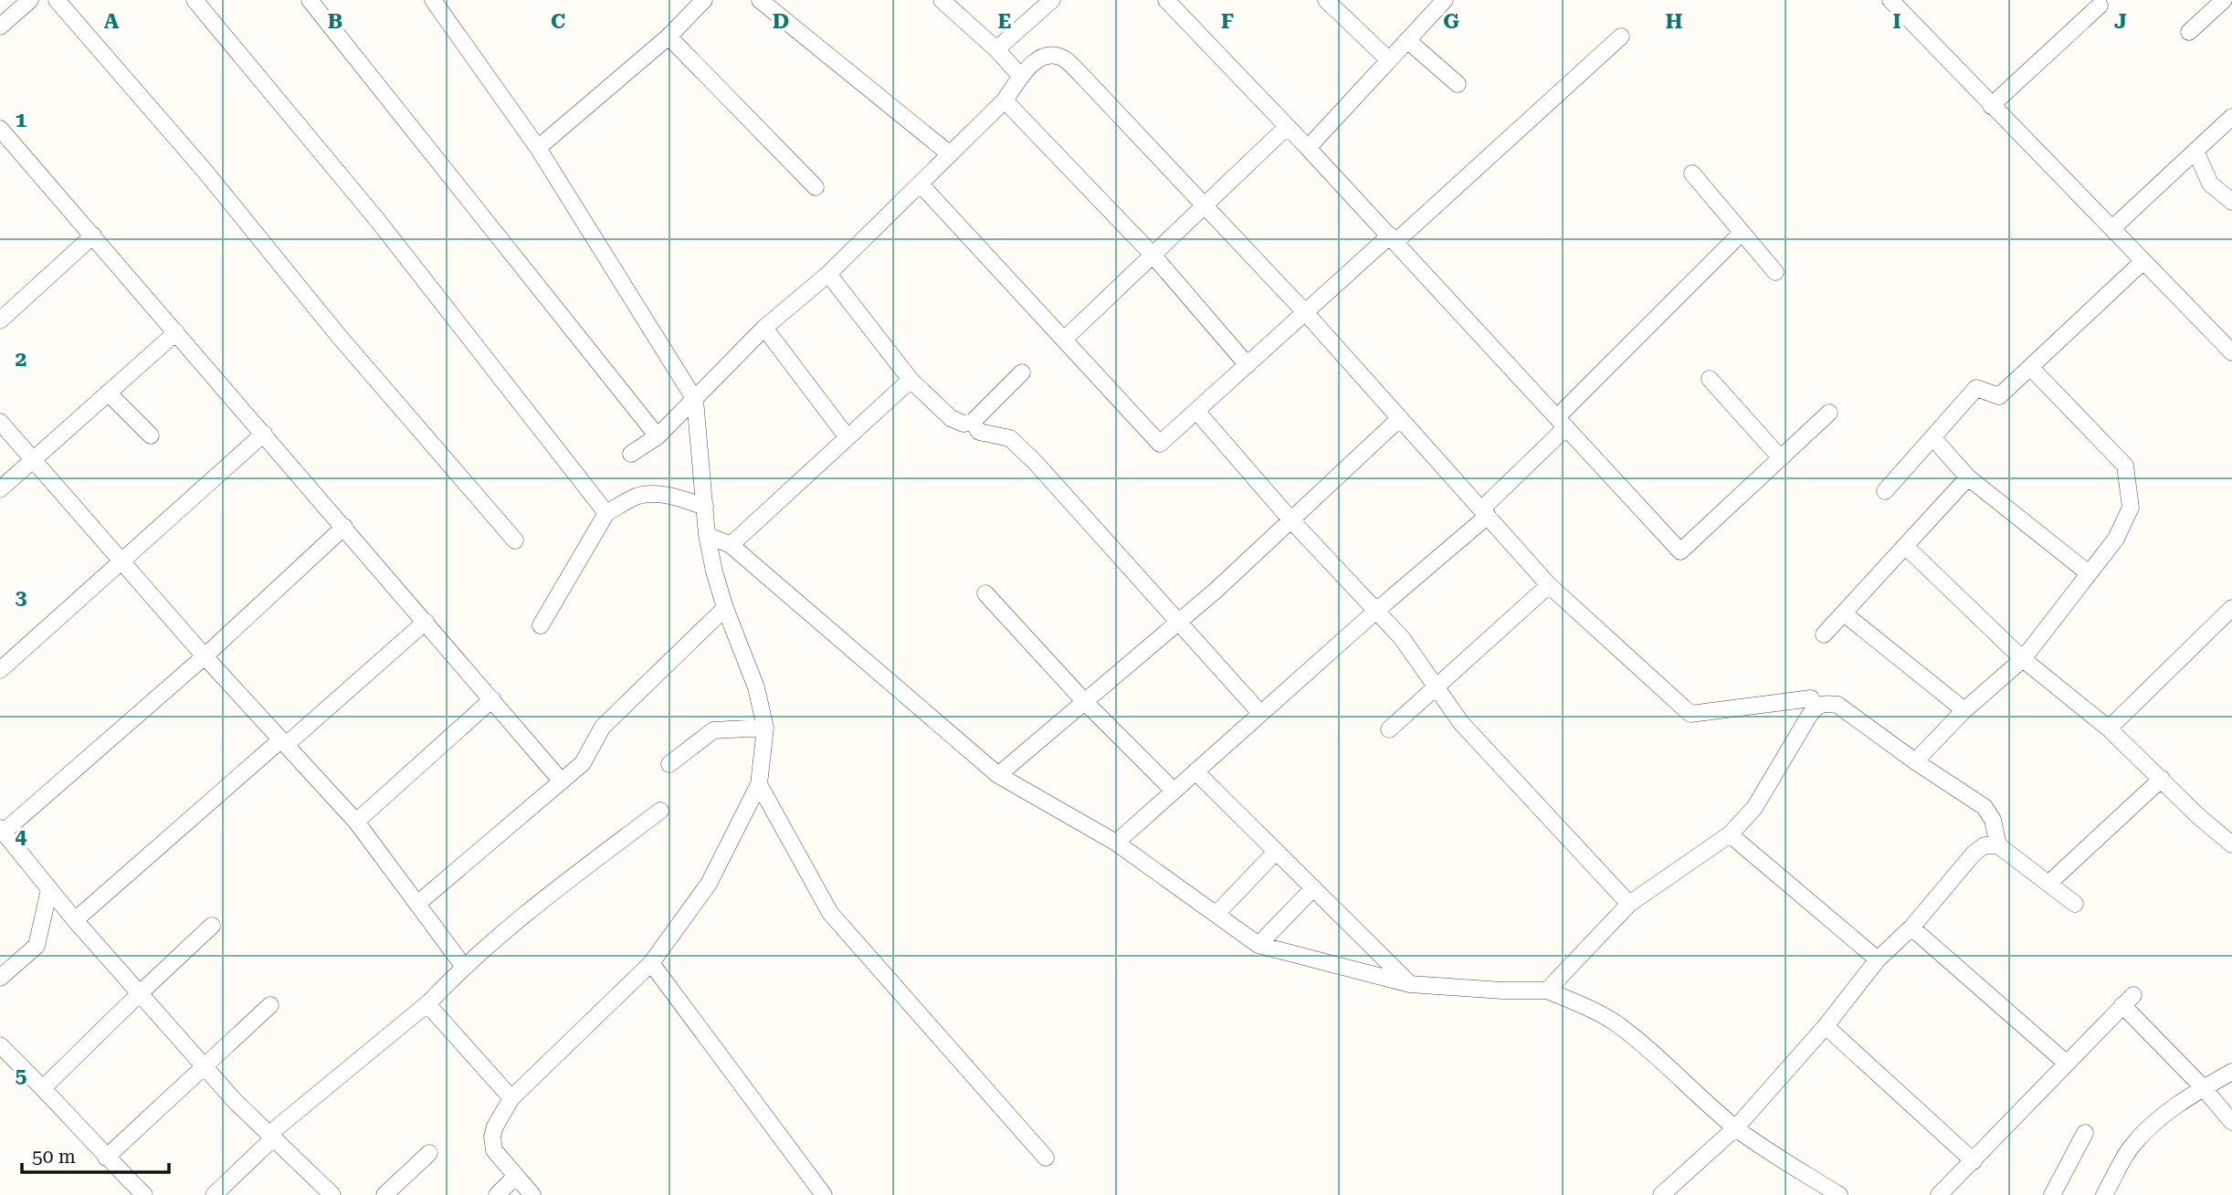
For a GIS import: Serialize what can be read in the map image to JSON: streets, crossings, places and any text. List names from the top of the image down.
{
  "scale_bar": "50 m",
  "grid": {
    "columns": [
      "A",
      "B",
      "C",
      "D",
      "E",
      "F",
      "G",
      "H",
      "I",
      "J"
    ],
    "rows": [
      "1",
      "2",
      "3",
      "4",
      "5"
    ]
  }
}
